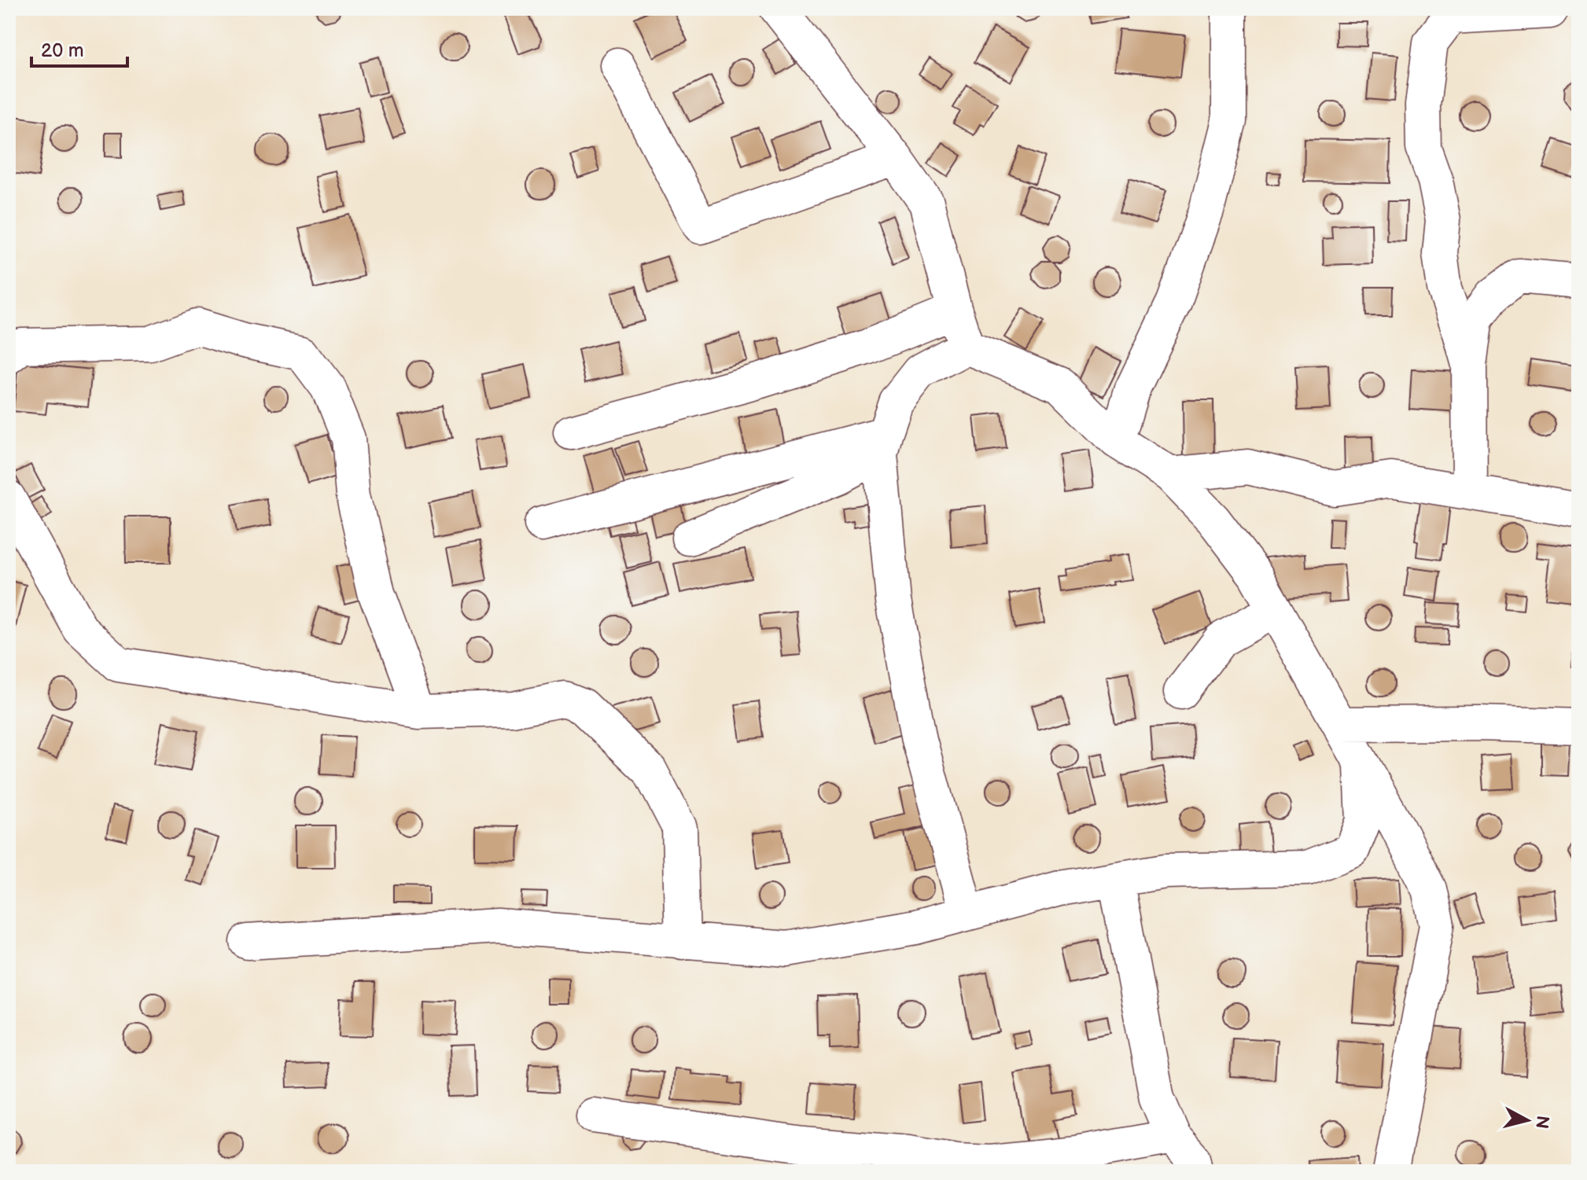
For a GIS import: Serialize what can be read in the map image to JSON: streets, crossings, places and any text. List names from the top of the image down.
{
  "scale_bar": "20 m",
  "north": "right"
}
